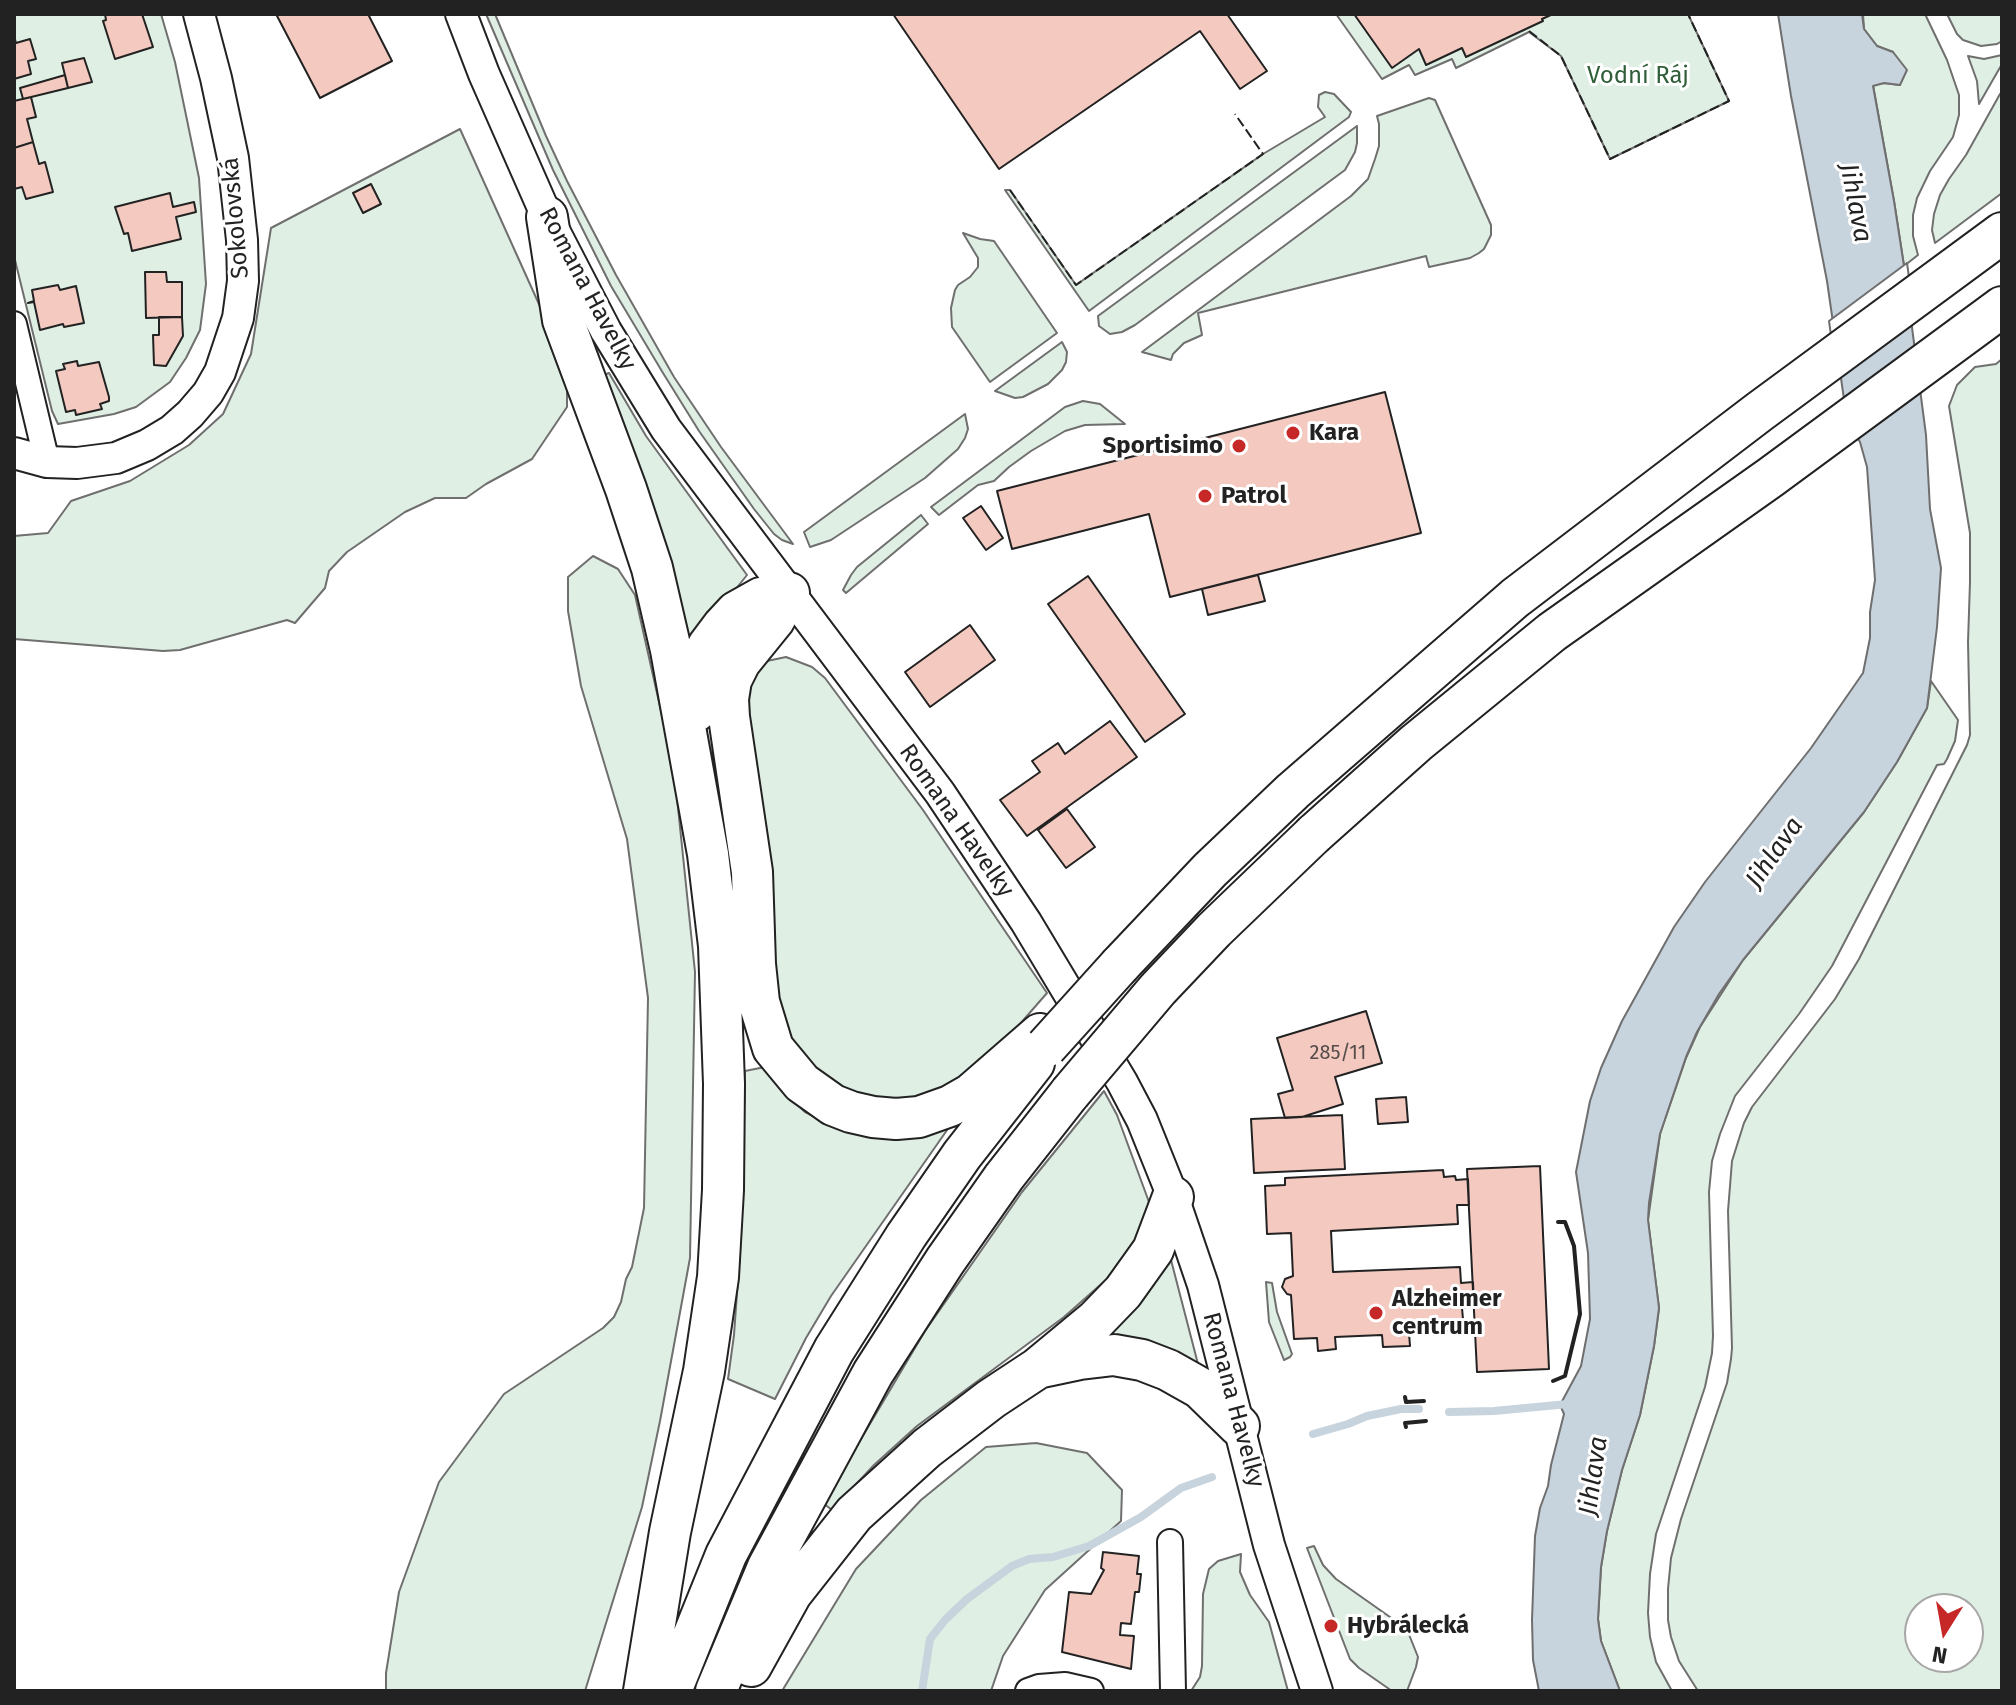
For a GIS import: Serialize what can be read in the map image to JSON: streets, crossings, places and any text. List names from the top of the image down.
{
  "streets": {
    "street": ["Sokolovská", "Romana Havelky"]
  },
  "water": ["Jihlava"],
  "parks": ["Vodní Ráj"],
  "places": [
    "Kara",
    "Sportisimo",
    "Patrol",
    "Alzheimer centrum",
    "Hybrálecká"
  ],
  "house_numbers": ["285/11"],
  "north": "bottom"
}
